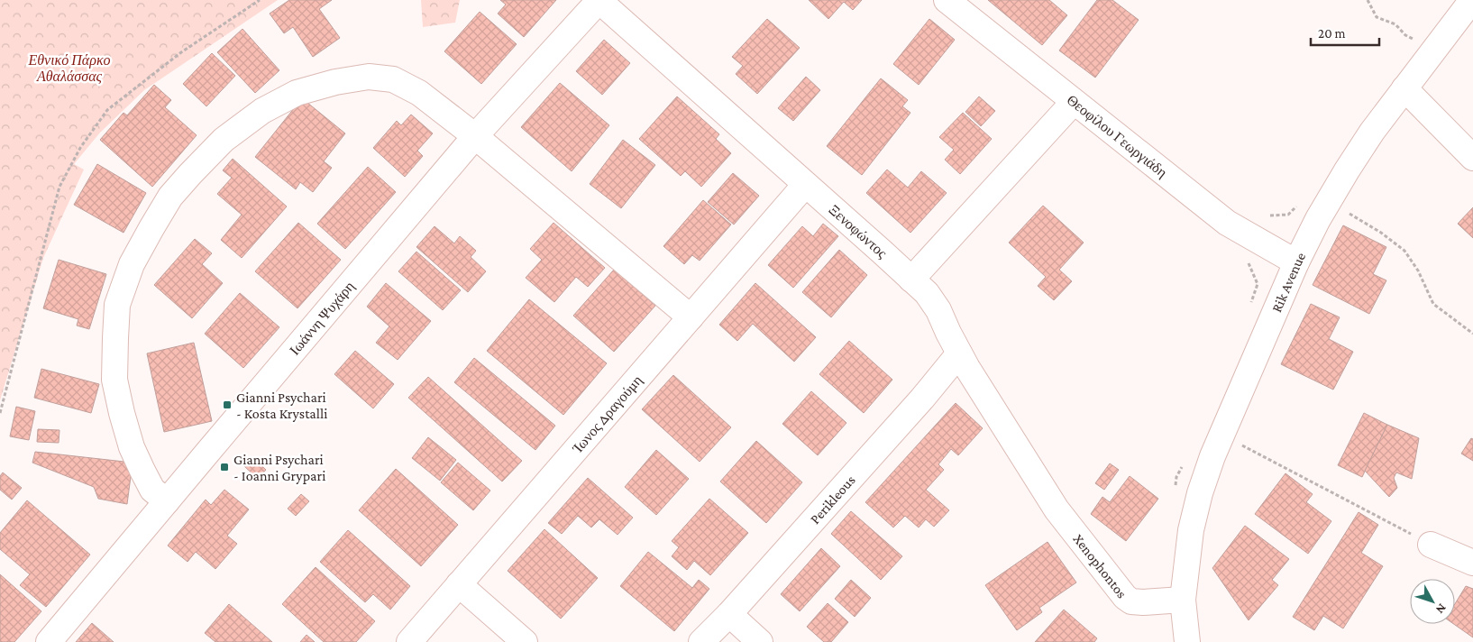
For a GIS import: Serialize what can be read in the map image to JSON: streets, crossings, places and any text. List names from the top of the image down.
{
  "streets": {
    "street": [
      "Θεοφίλου Γεωργιάδη",
      "Ξενοφώντος",
      "Rik Avenue",
      "Ιωάννη Ψυχάρη",
      "Ίωνος Δραγούμη",
      "Perikleous",
      "Xenophontos"
    ]
  },
  "crossings": [
    ["Θεοφίλου Γεωργιάδη", "Rik Avenue"],
    ["Ξενοφώντος", "Ιωάννη Ψυχάρη"],
    ["Ξενοφώντος", "Ίωνος Δραγούμη"],
    ["Ξενοφώντος", "Perikleous"],
    ["Ξενοφώντος", "Xenophontos"],
    ["Rik Avenue", "Xenophontos"]
  ],
  "parks": ["Εθνικό Πάρκο Αθαλάσσας"],
  "places": {
    "transit": ["Gianni Psychari - Kosta Krystalli", "Gianni Psychari - Ioanni Grypari"]
  },
  "scale_bar": "20 m",
  "north": "bottom right"
}
